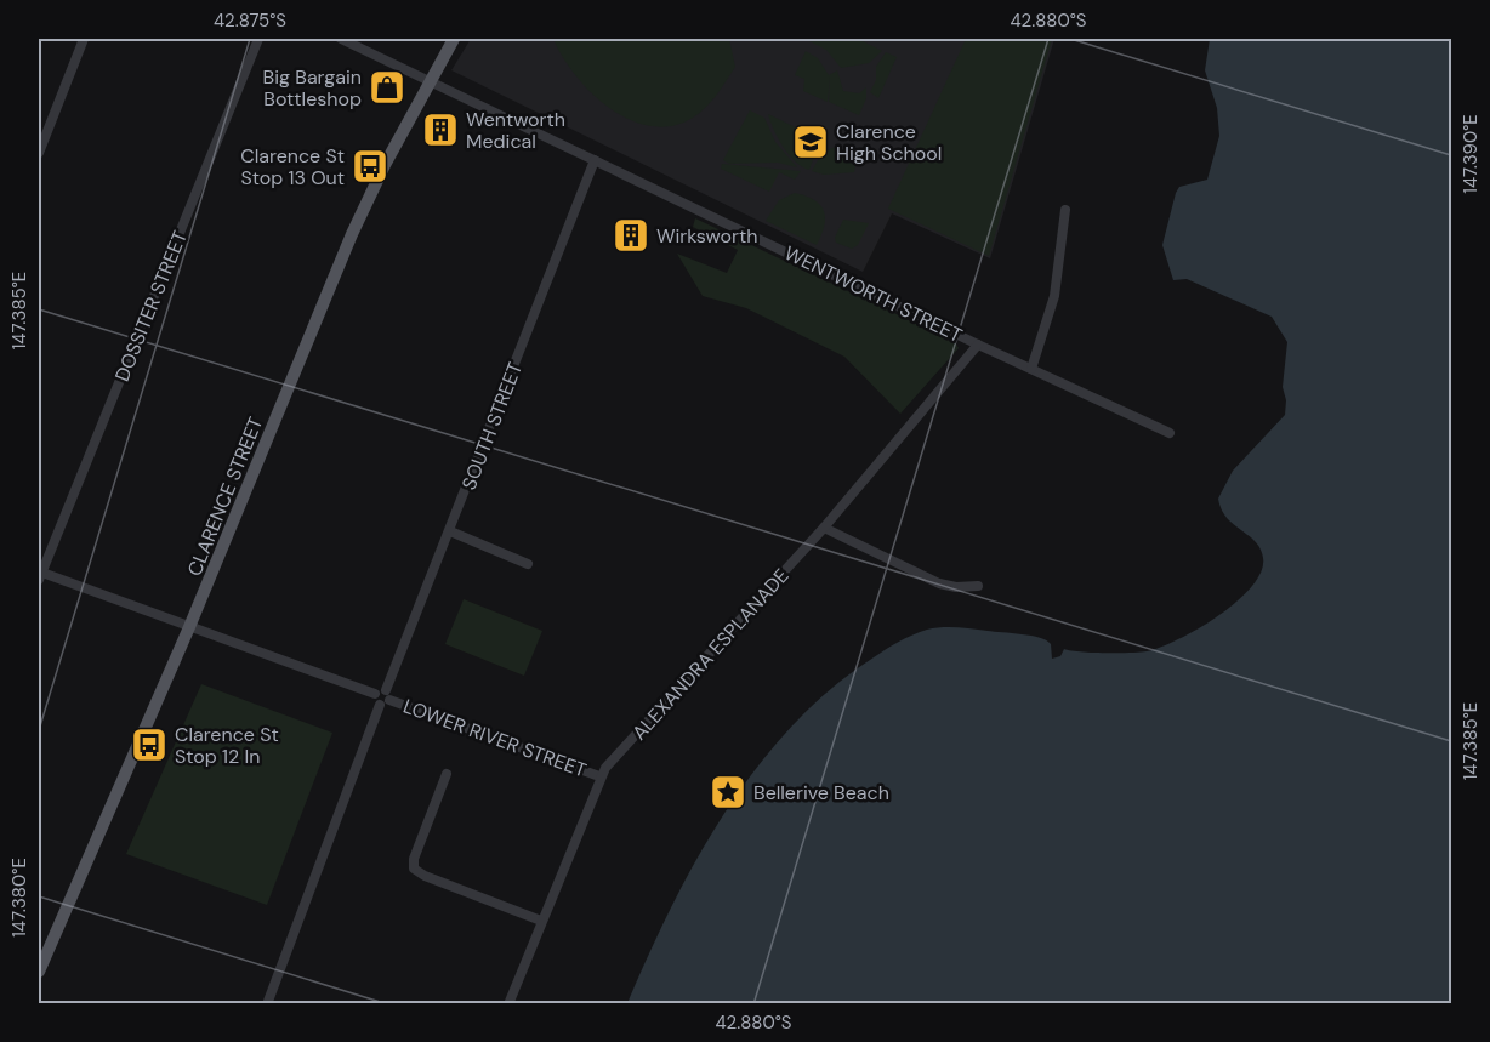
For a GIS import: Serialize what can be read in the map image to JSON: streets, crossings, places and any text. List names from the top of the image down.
{
  "streets": {
    "main road": ["CLARENCE STREET"],
    "street": [
      "WENTWORTH STREET",
      "DOSSITER STREET",
      "SOUTH STREET",
      "ALEXANDRA ESPLANADE",
      "LOWER RIVER STREET"
    ]
  },
  "crossings": [
    ["WENTWORTH STREET", "SOUTH STREET"],
    ["WENTWORTH STREET", "CLARENCE STREET"],
    ["WENTWORTH STREET", "ALEXANDRA ESPLANADE"],
    ["DOSSITER STREET", "LOWER RIVER STREET"],
    ["SOUTH STREET", "LOWER RIVER STREET"],
    ["CLARENCE STREET", "LOWER RIVER STREET"],
    ["ALEXANDRA ESPLANADE", "LOWER RIVER STREET"]
  ],
  "places": {
    "shop": ["Big Bargain Bottleshop"],
    "building": ["Wentworth Medical", "Wirksworth"],
    "school or university": ["Clarence High School"],
    "bus stop": ["Clarence St Stop 13 Out", "Clarence St Stop 12 In"],
    "place": ["Bellerive Beach"]
  },
  "coordinates": [
    "42.875°S",
    "42.880°S",
    "147.390°E",
    "147.385°E",
    "147.380°E"
  ]
}
